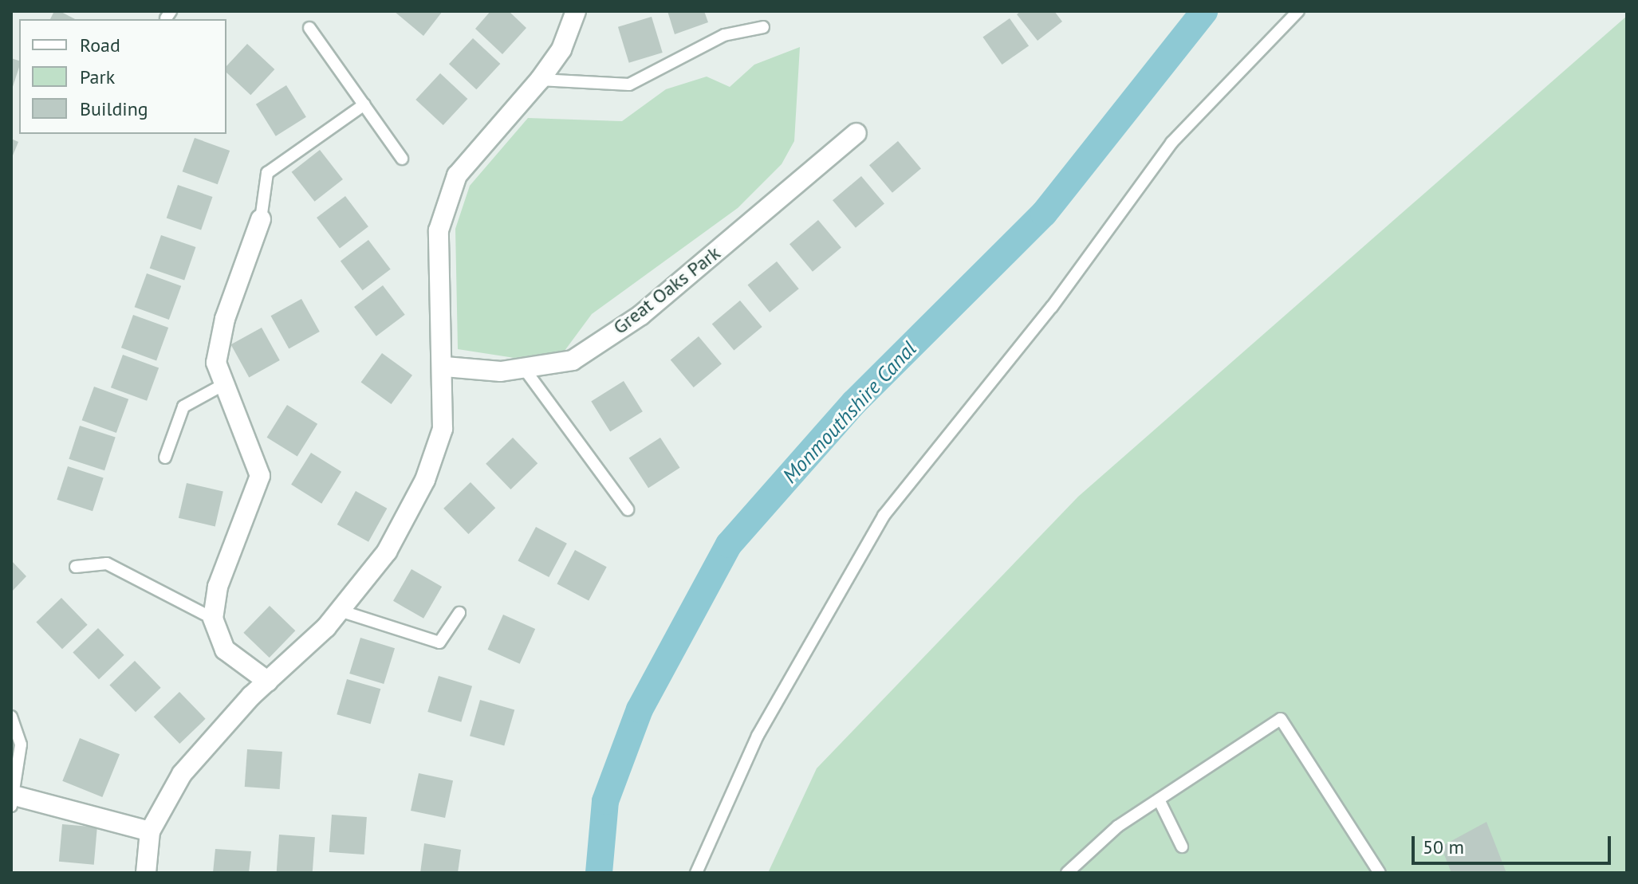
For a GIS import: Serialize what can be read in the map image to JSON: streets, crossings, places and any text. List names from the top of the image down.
{
  "streets": {
    "street": ["Great Oaks Park"]
  },
  "water": ["Monmouthshire Canal"],
  "legend": ["Road", "Park", "Building"],
  "scale_bar": "50 m"
}
